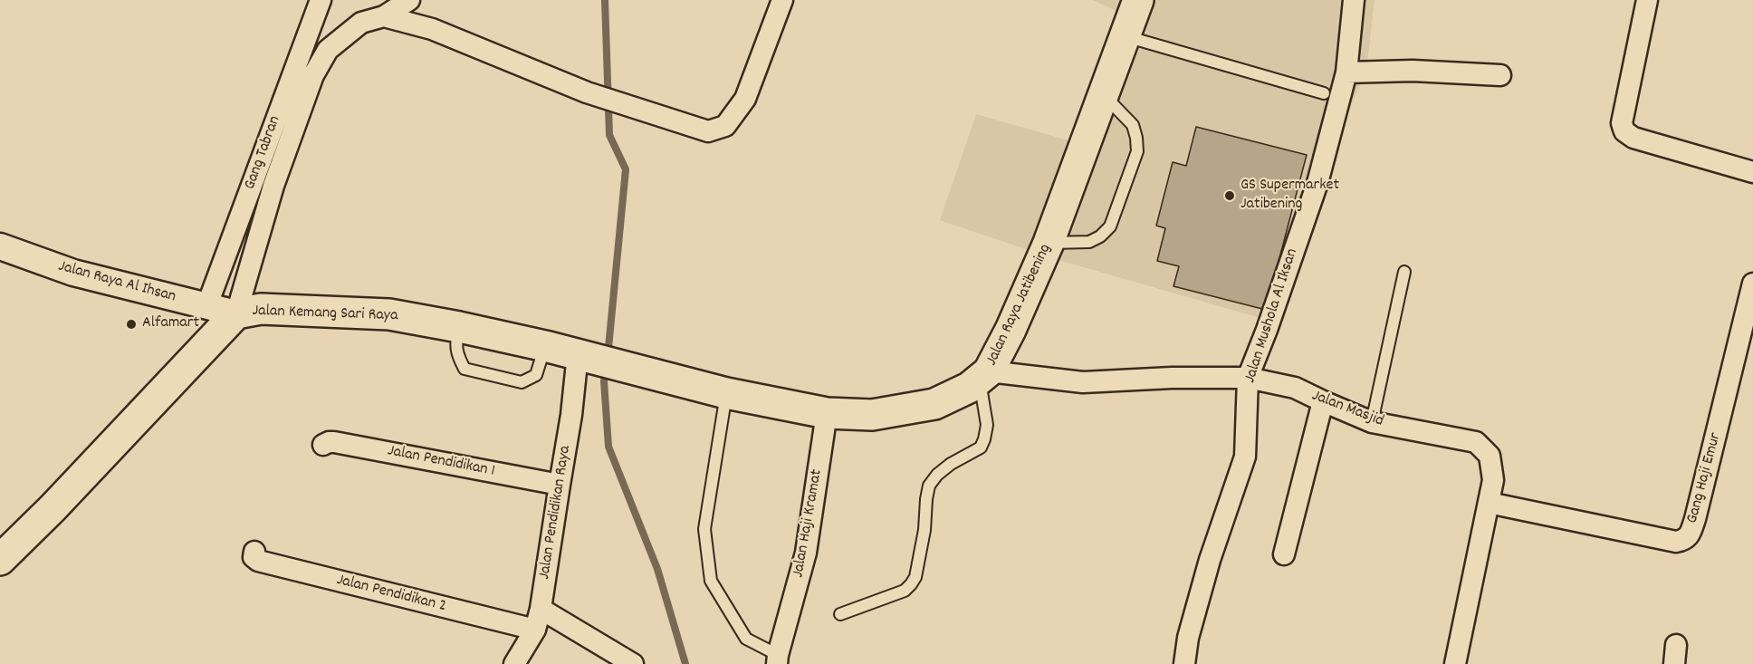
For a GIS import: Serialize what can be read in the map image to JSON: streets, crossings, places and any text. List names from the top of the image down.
{
  "streets": {
    "main road": ["Jalan Raya Jatibening", "Jalan Kemang Sari Raya"],
    "street": [
      "Gang Tabran",
      "Jalan Raya Al Ihsan",
      "Jalan Mushola Al Iksan",
      "Jalan Masjid",
      "Jalan Pendidikan 1",
      "Gang Haji Emur",
      "Jalan Pendidikan Raya",
      "Jalan Haji Kramat",
      "Jalan Pendidikan 2"
    ]
  },
  "crossings": [
    ["Gang Tabran", "Jalan Raya Al Ihsan"],
    ["Jalan Raya Al Ihsan", "Jalan Kemang Sari Raya"],
    ["Jalan Raya Jatibening", "Jalan Kemang Sari Raya"],
    ["Jalan Raya Jatibening", "Jalan Masjid"],
    ["Jalan Raya Jatibening", "Jalan Pendidikan Raya"],
    ["Jalan Raya Jatibening", "Jalan Haji Kramat"],
    ["Jalan Kemang Sari Raya", "Jalan Pendidikan Raya"],
    ["Jalan Mushola Al Iksan", "Jalan Masjid"],
    ["Jalan Masjid", "Gang Haji Emur"],
    ["Jalan Pendidikan 1", "Jalan Pendidikan Raya"],
    ["Jalan Pendidikan Raya", "Jalan Pendidikan 2"]
  ],
  "places": ["GS Supermarket Jatibening", "Alfamart"]
}
